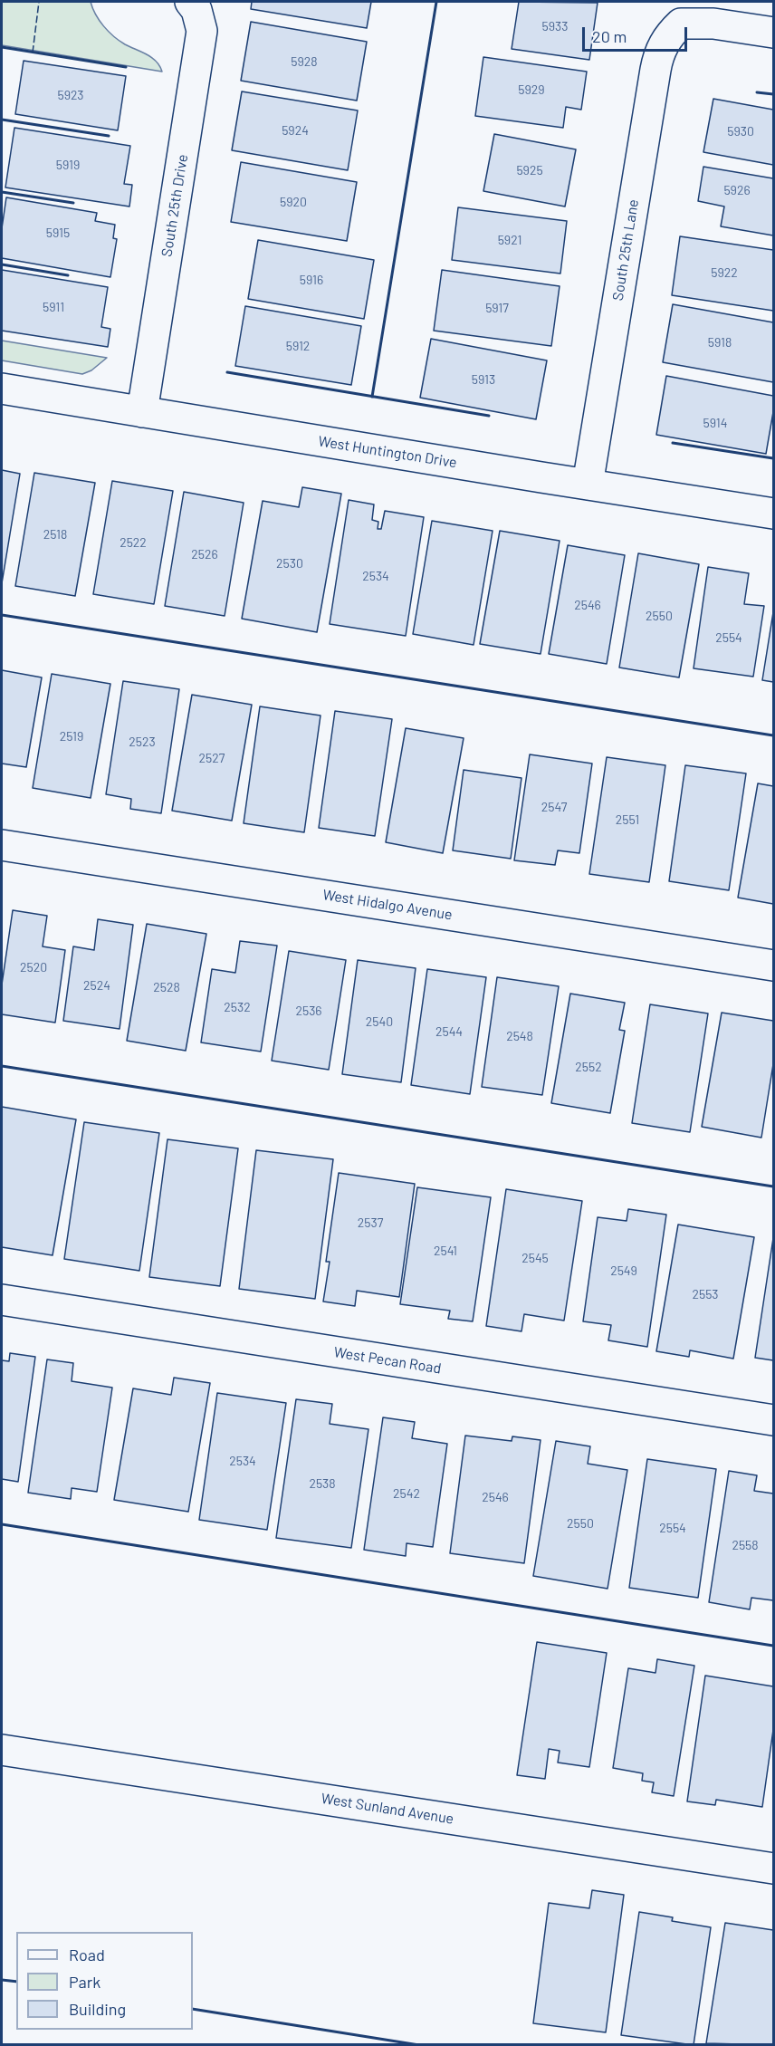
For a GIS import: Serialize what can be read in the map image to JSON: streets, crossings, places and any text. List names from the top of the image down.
{
  "streets": {
    "street": [
      "South 25th Drive",
      "South 25th Lane",
      "West Huntington Drive",
      "West Hidalgo Avenue",
      "West Pecan Road",
      "West Sunland Avenue"
    ]
  },
  "crossings": [
    ["South 25th Drive", "West Huntington Drive"],
    ["South 25th Lane", "West Huntington Drive"]
  ],
  "house_numbers": [
    "5933",
    "5928",
    "5929",
    "5923",
    "5924",
    "5930",
    "5919",
    "5925",
    "5926",
    "5920",
    "5915",
    "5921",
    "5922",
    "5916",
    "5911",
    "5917",
    "5918",
    "5912",
    "5913",
    "5914",
    "2518",
    "2522",
    "2526",
    "2530",
    "2534",
    "2546",
    "2550",
    "2554",
    "2519",
    "2523",
    "2527",
    "2547",
    "2551",
    "2520",
    "2524",
    "2528",
    "2532",
    "2536",
    "2540",
    "2544",
    "2548",
    "2552",
    "2537",
    "2541",
    "2545",
    "2549",
    "2553",
    "2534",
    "2538",
    "2542",
    "2546",
    "2550",
    "2554",
    "2558"
  ],
  "legend": ["Road", "Park", "Building"],
  "scale_bar": "20 m"
}
